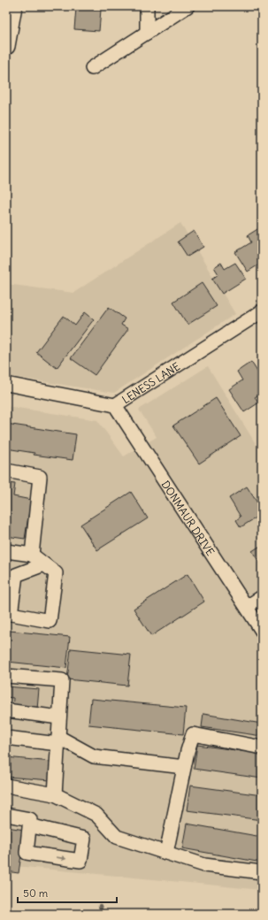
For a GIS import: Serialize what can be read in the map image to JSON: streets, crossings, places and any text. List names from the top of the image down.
{
  "streets": {
    "street": ["LENESS LANE", "DONMAUR DRIVE"]
  },
  "crossings": [
    ["LENESS LANE", "DONMAUR DRIVE"]
  ],
  "scale_bar": "50 m"
}
